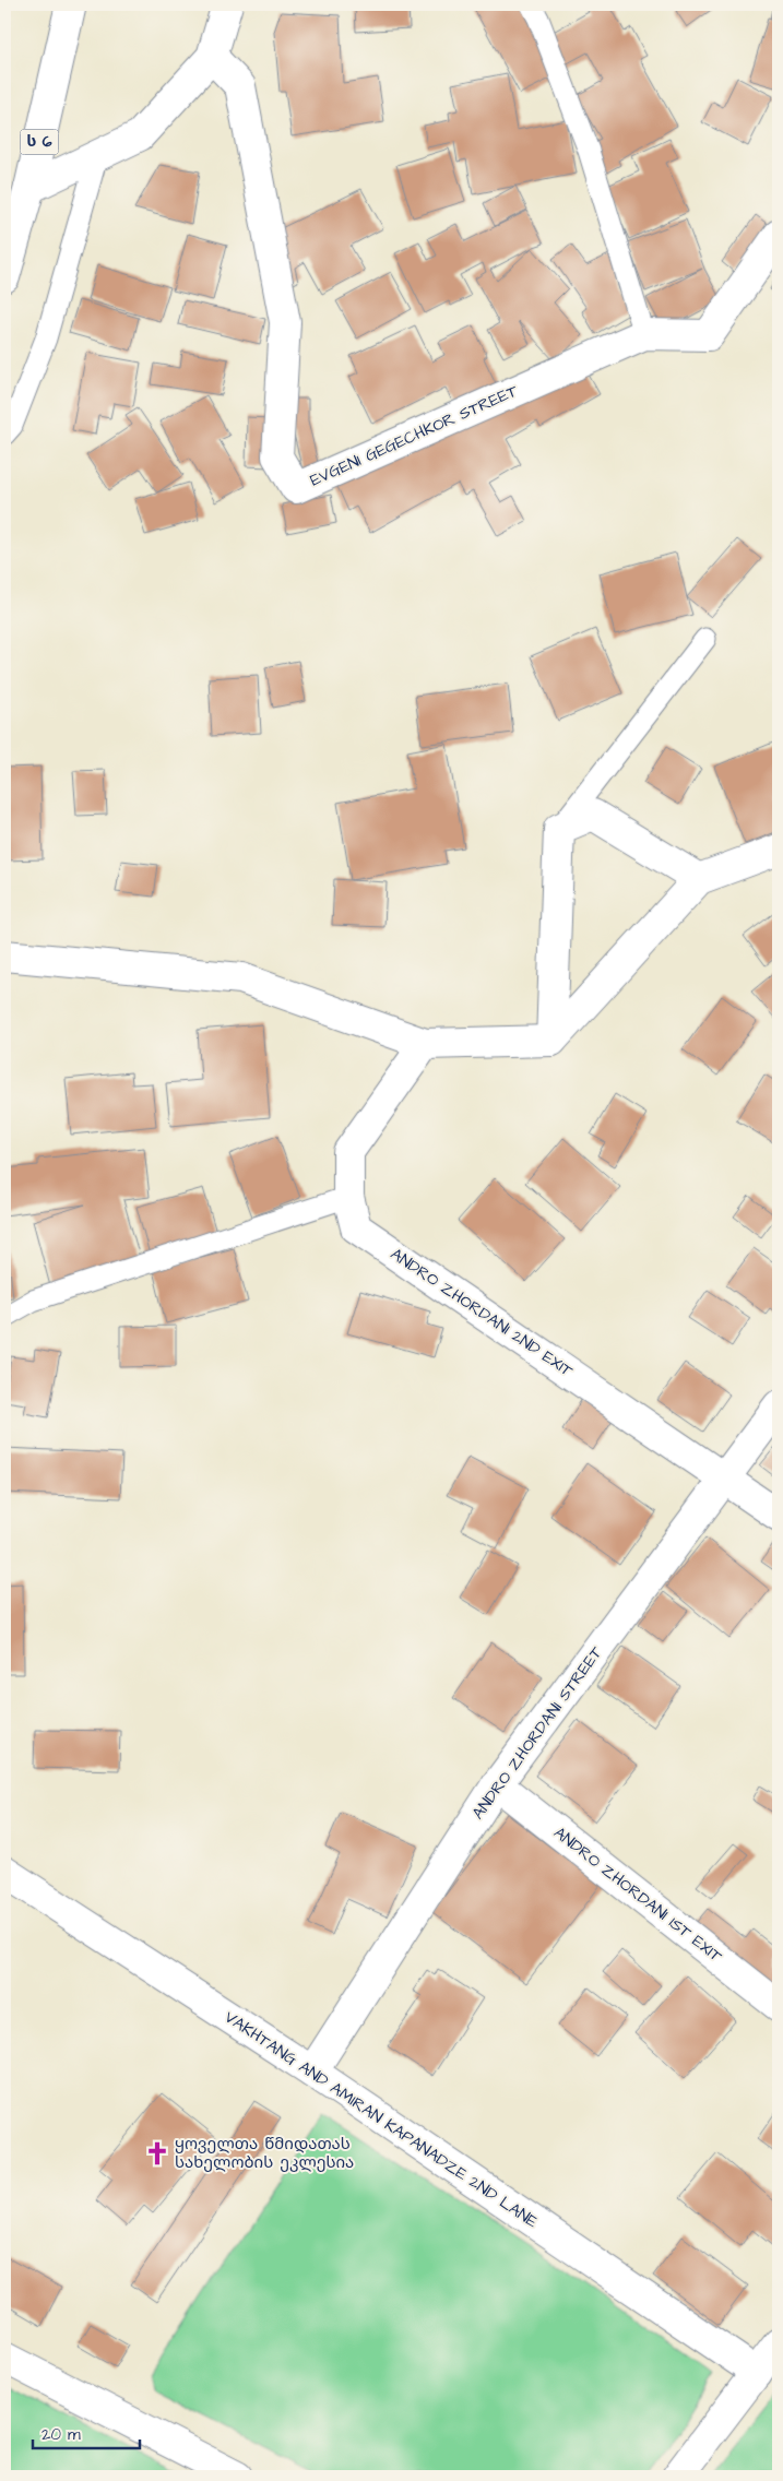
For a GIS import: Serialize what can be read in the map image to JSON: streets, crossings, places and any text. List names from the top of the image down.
{
  "streets": {
    "main road": [
      "ს 6",
      "EVGENI GEGECHKOR STREET",
      "ANDRO ZHORDANI 2ND EXIT",
      "ANDRO ZHORDANI STREET",
      "ANDRO ZHORDANI 1ST EXIT",
      "VAKHTANG AND AMIRAN KAPANADZE 2ND LANE"
    ]
  },
  "crossings": [
    ["ANDRO ZHORDANI 2ND EXIT", "ANDRO ZHORDANI STREET"],
    ["ANDRO ZHORDANI STREET", "ANDRO ZHORDANI 1ST EXIT"],
    ["ANDRO ZHORDANI STREET", "VAKHTANG AND AMIRAN KAPANADZE 2ND LANE"]
  ],
  "places": {
    "church": ["ყოველთა წმიდათას სახელობის ეკლესია"]
  },
  "scale_bar": "20 m"
}
